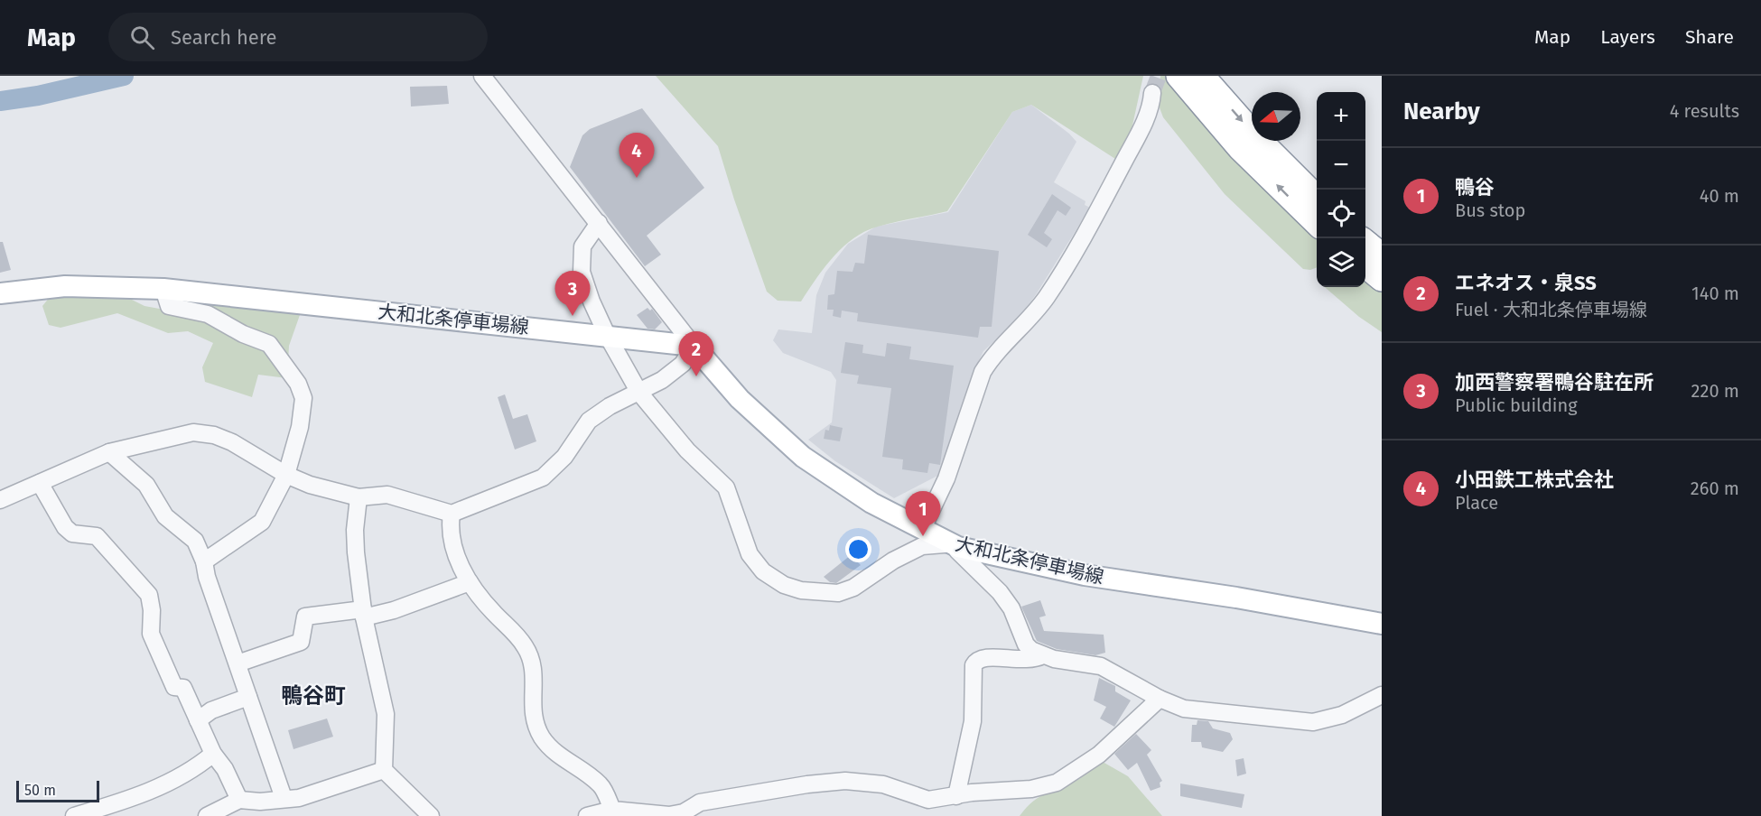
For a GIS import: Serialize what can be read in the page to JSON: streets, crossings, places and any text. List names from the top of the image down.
{
  "streets": {
    "main road": ["大和北条停車場線"]
  },
  "districts": ["鴨谷町"],
  "scale_bar": "50 m",
  "north": "left",
  "page": {
    "header": "Map",
    "search": "Search here",
    "nav": ["Map", "Layers", "Share"],
    "heading": ["Nearby", "4 results"],
    "map_buttons": ["+", "−"],
    "pins": [
      "4",
      "3",
      "2",
      "1"
    ],
    "list": [
      {
        "mark": "1",
        "name": "鴨谷",
        "note": "Bus stop",
        "value": "40 m"
      },
      {
        "mark": "2",
        "name": "エネオス・泉SS",
        "note": "Fuel · 大和北条停車場線",
        "value": "140 m"
      },
      {
        "mark": "3",
        "name": "加西警察署鴨谷駐在所",
        "note": "Public building",
        "value": "220 m"
      },
      {
        "mark": "4",
        "name": "小田鉄工株式会社",
        "note": "Place",
        "value": "260 m"
      }
    ],
    "scale": "50 m"
  }
}
